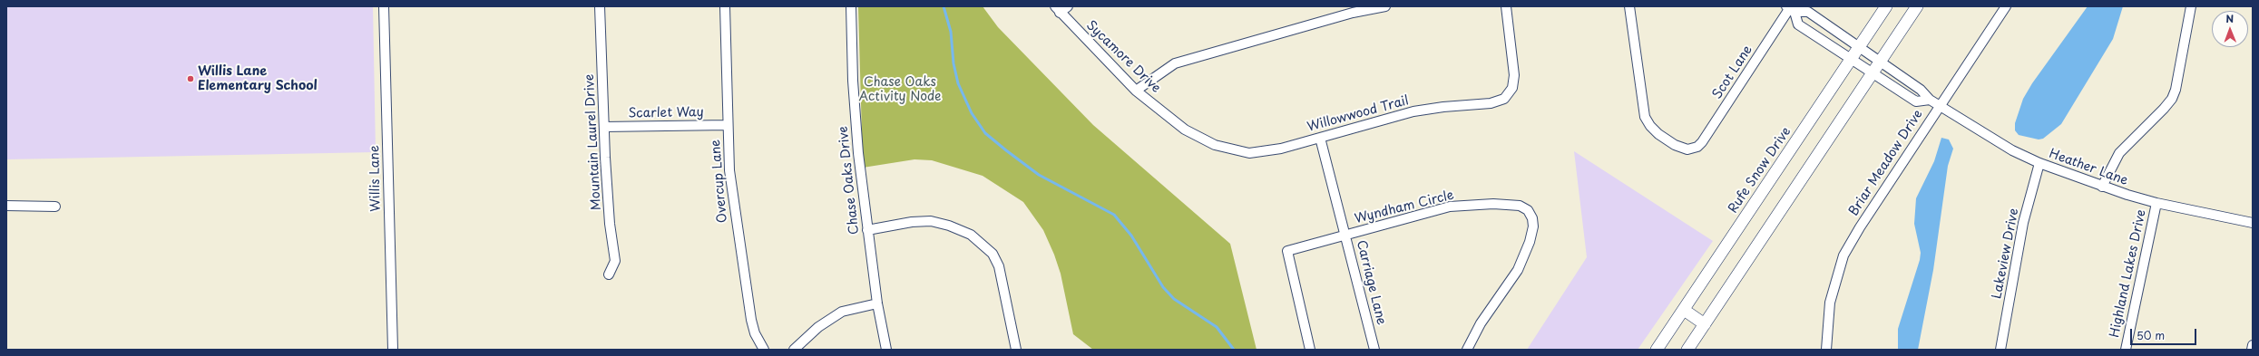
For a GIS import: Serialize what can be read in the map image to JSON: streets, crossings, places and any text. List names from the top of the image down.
{
  "streets": {
    "main road": ["Rufe Snow Drive"],
    "street": [
      "Sycamore Drive",
      "Scot Lane",
      "Scarlet Way",
      "Willowwood Trail",
      "Mountain Laurel Drive",
      "Briar Meadow Drive",
      "Heather Lane",
      "Willis Lane",
      "Chase Oaks Drive",
      "Overcup Lane",
      "Wyndham Circle",
      "Lakeview Drive",
      "Highland Lakes Drive",
      "Carriage Lane"
    ]
  },
  "crossings": [
    ["Sycamore Drive", "Willowwood Trail"],
    ["Scot Lane", "Heather Lane"],
    ["Scarlet Way", "Mountain Laurel Drive"],
    ["Scarlet Way", "Overcup Lane"],
    ["Willowwood Trail", "Carriage Lane"],
    ["Briar Meadow Drive", "Heather Lane"],
    ["Heather Lane", "Rufe Snow Drive"],
    ["Heather Lane", "Lakeview Drive"],
    ["Heather Lane", "Highland Lakes Drive"],
    ["Wyndham Circle", "Carriage Lane"]
  ],
  "parks": ["Chase Oaks Activity Node"],
  "places": ["Willis Lane Elementary School"],
  "scale_bar": "50 m",
  "north": "top"
}
